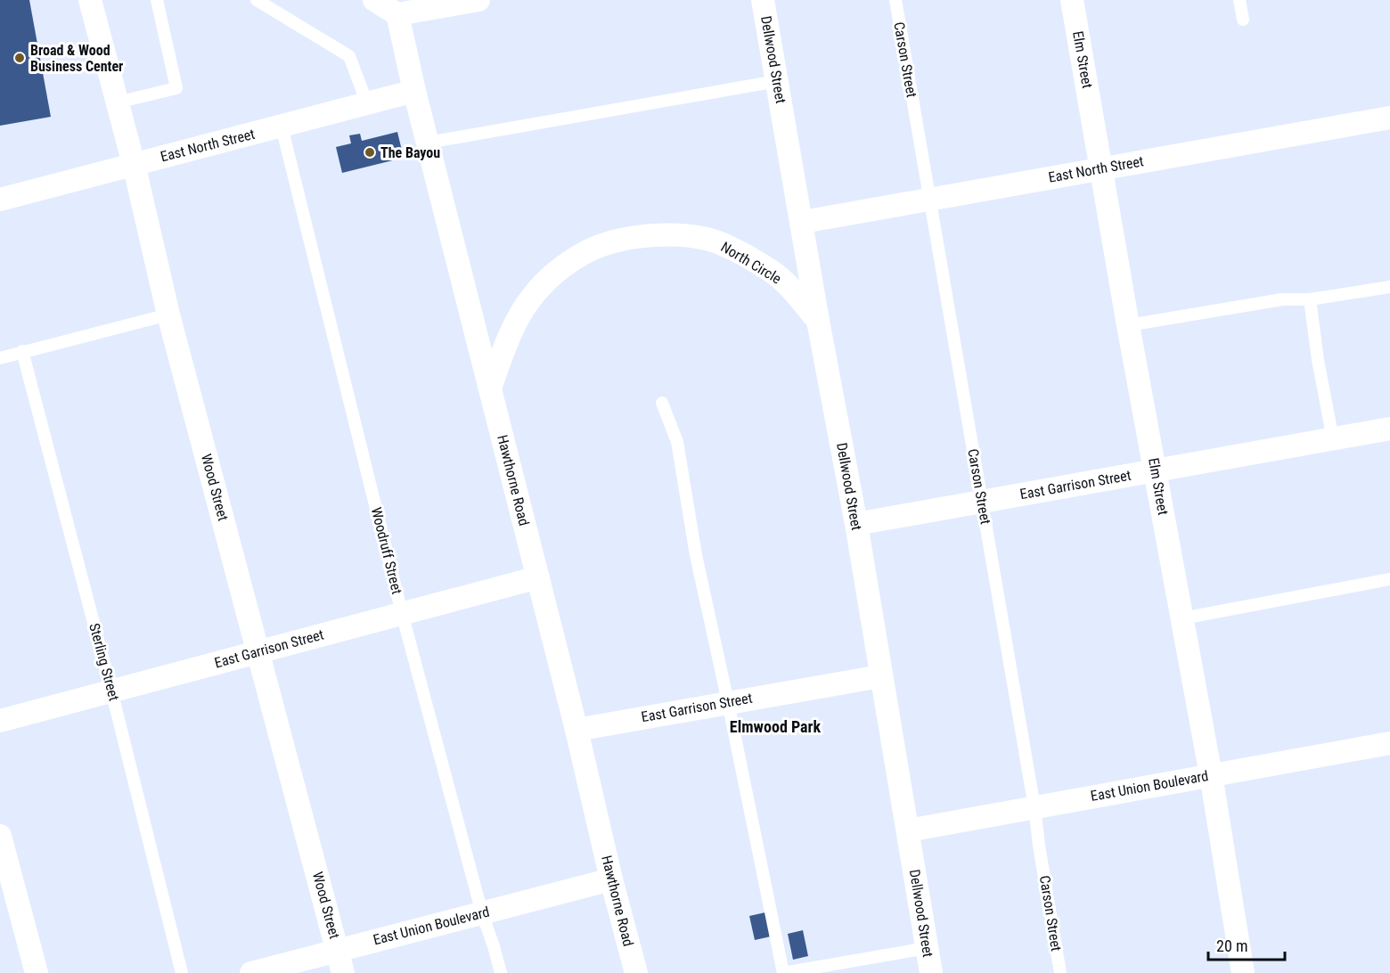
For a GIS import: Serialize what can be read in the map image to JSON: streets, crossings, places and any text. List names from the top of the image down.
{
  "streets": {
    "street": [
      "Dellwood Street",
      "Elm Street",
      "East North Street",
      "North Circle",
      "Hawthorne Road",
      "East Garrison Street",
      "Wood Street",
      "East Union Boulevard"
    ],
    "lane": ["Carson Street", "Woodruff Street", "Sterling Street"]
  },
  "crossings": [
    ["Dellwood Street", "East North Street"],
    ["Dellwood Street", "North Circle"],
    ["Dellwood Street", "East Garrison Street"],
    ["Dellwood Street", "East Union Boulevard"],
    ["Carson Street", "East North Street"],
    ["Carson Street", "East Garrison Street"],
    ["Carson Street", "East Union Boulevard"],
    ["Elm Street", "East North Street"],
    ["Elm Street", "East Garrison Street"],
    ["Elm Street", "East Union Boulevard"],
    ["East North Street", "Hawthorne Road"],
    ["East North Street", "Wood Street"],
    ["East North Street", "Woodruff Street"],
    ["North Circle", "Hawthorne Road"],
    ["Hawthorne Road", "East Garrison Street"],
    ["Hawthorne Road", "East Union Boulevard"],
    ["East Garrison Street", "Wood Street"],
    ["East Garrison Street", "Woodruff Street"],
    ["East Garrison Street", "Sterling Street"],
    ["Wood Street", "East Union Boulevard"],
    ["Woodruff Street", "East Union Boulevard"]
  ],
  "districts": ["Elmwood Park"],
  "places": ["Broad & Wood Business Center", "The Bayou"],
  "scale_bar": "20 m"
}
